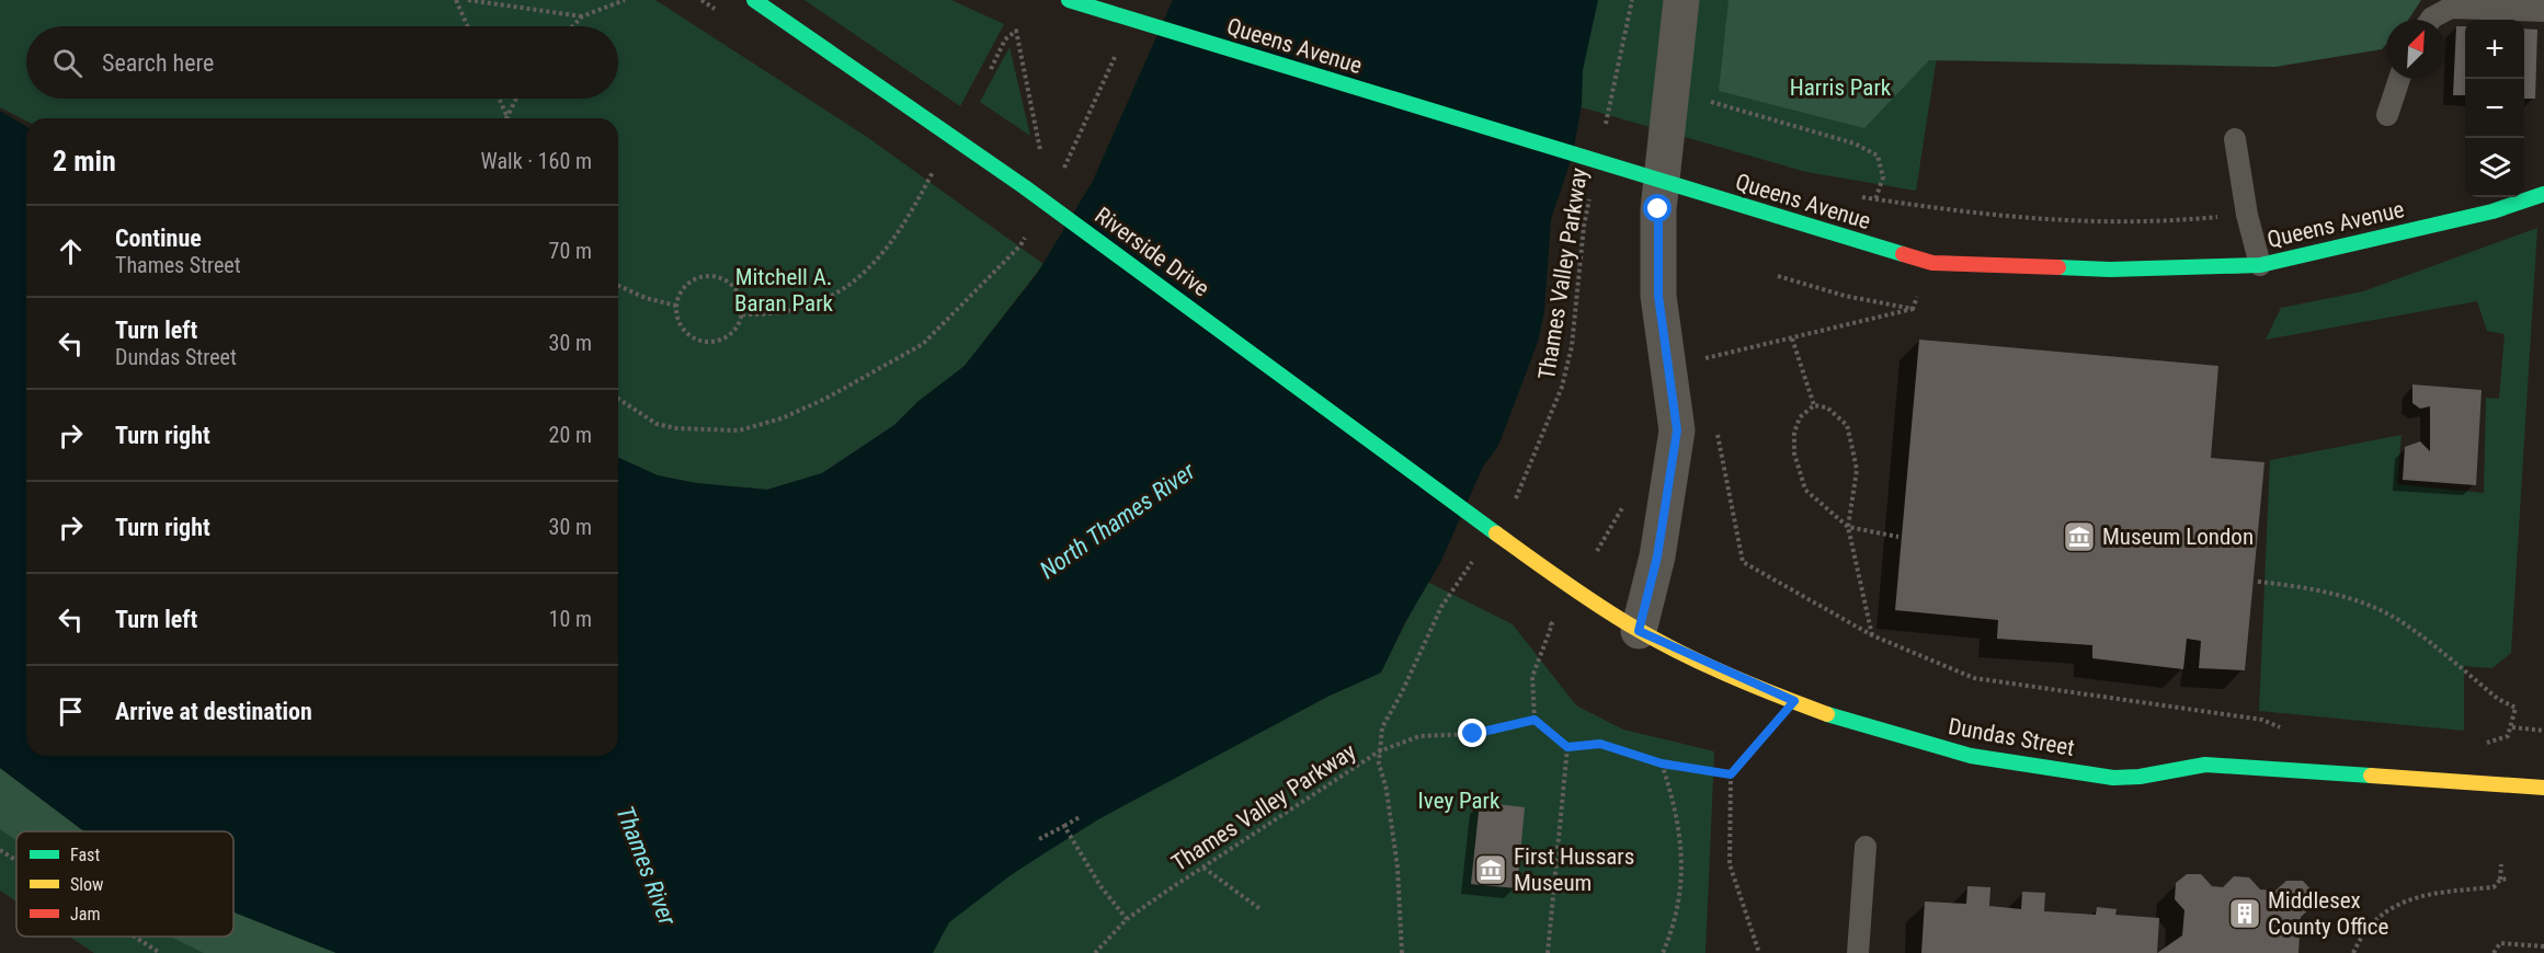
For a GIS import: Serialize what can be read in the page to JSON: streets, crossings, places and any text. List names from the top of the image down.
{
  "streets": {
    "main road": ["Queens Avenue", "Riverside Drive", "Dundas Street"],
    "path": ["Thames Valley Parkway"]
  },
  "crossings": [
    ["Riverside Drive", "Dundas Street"]
  ],
  "water": ["North Thames River", "Thames River"],
  "parks": ["Harris Park", "Mitchell A. Baran Park", "Ivey Park"],
  "places": {
    "museum": ["Museum London", "First Hussars Museum"],
    "building": ["Middlesex County Office"]
  },
  "legend": ["Fast", "Slow", "Jam"],
  "north": "top right",
  "page": {
    "map_buttons": ["+", "−"],
    "search": "Search here",
    "heading": ["2 min", "Walk · 160 m"],
    "list": [
      ["Continue", "Thames Street", "70 m"],
      ["Turn left", "Dundas Street", "30 m"],
      ["Turn right", "20 m"],
      ["Turn right", "30 m"],
      ["Turn left", "10 m"],
      "Arrive at destination"
    ]
  }
}
